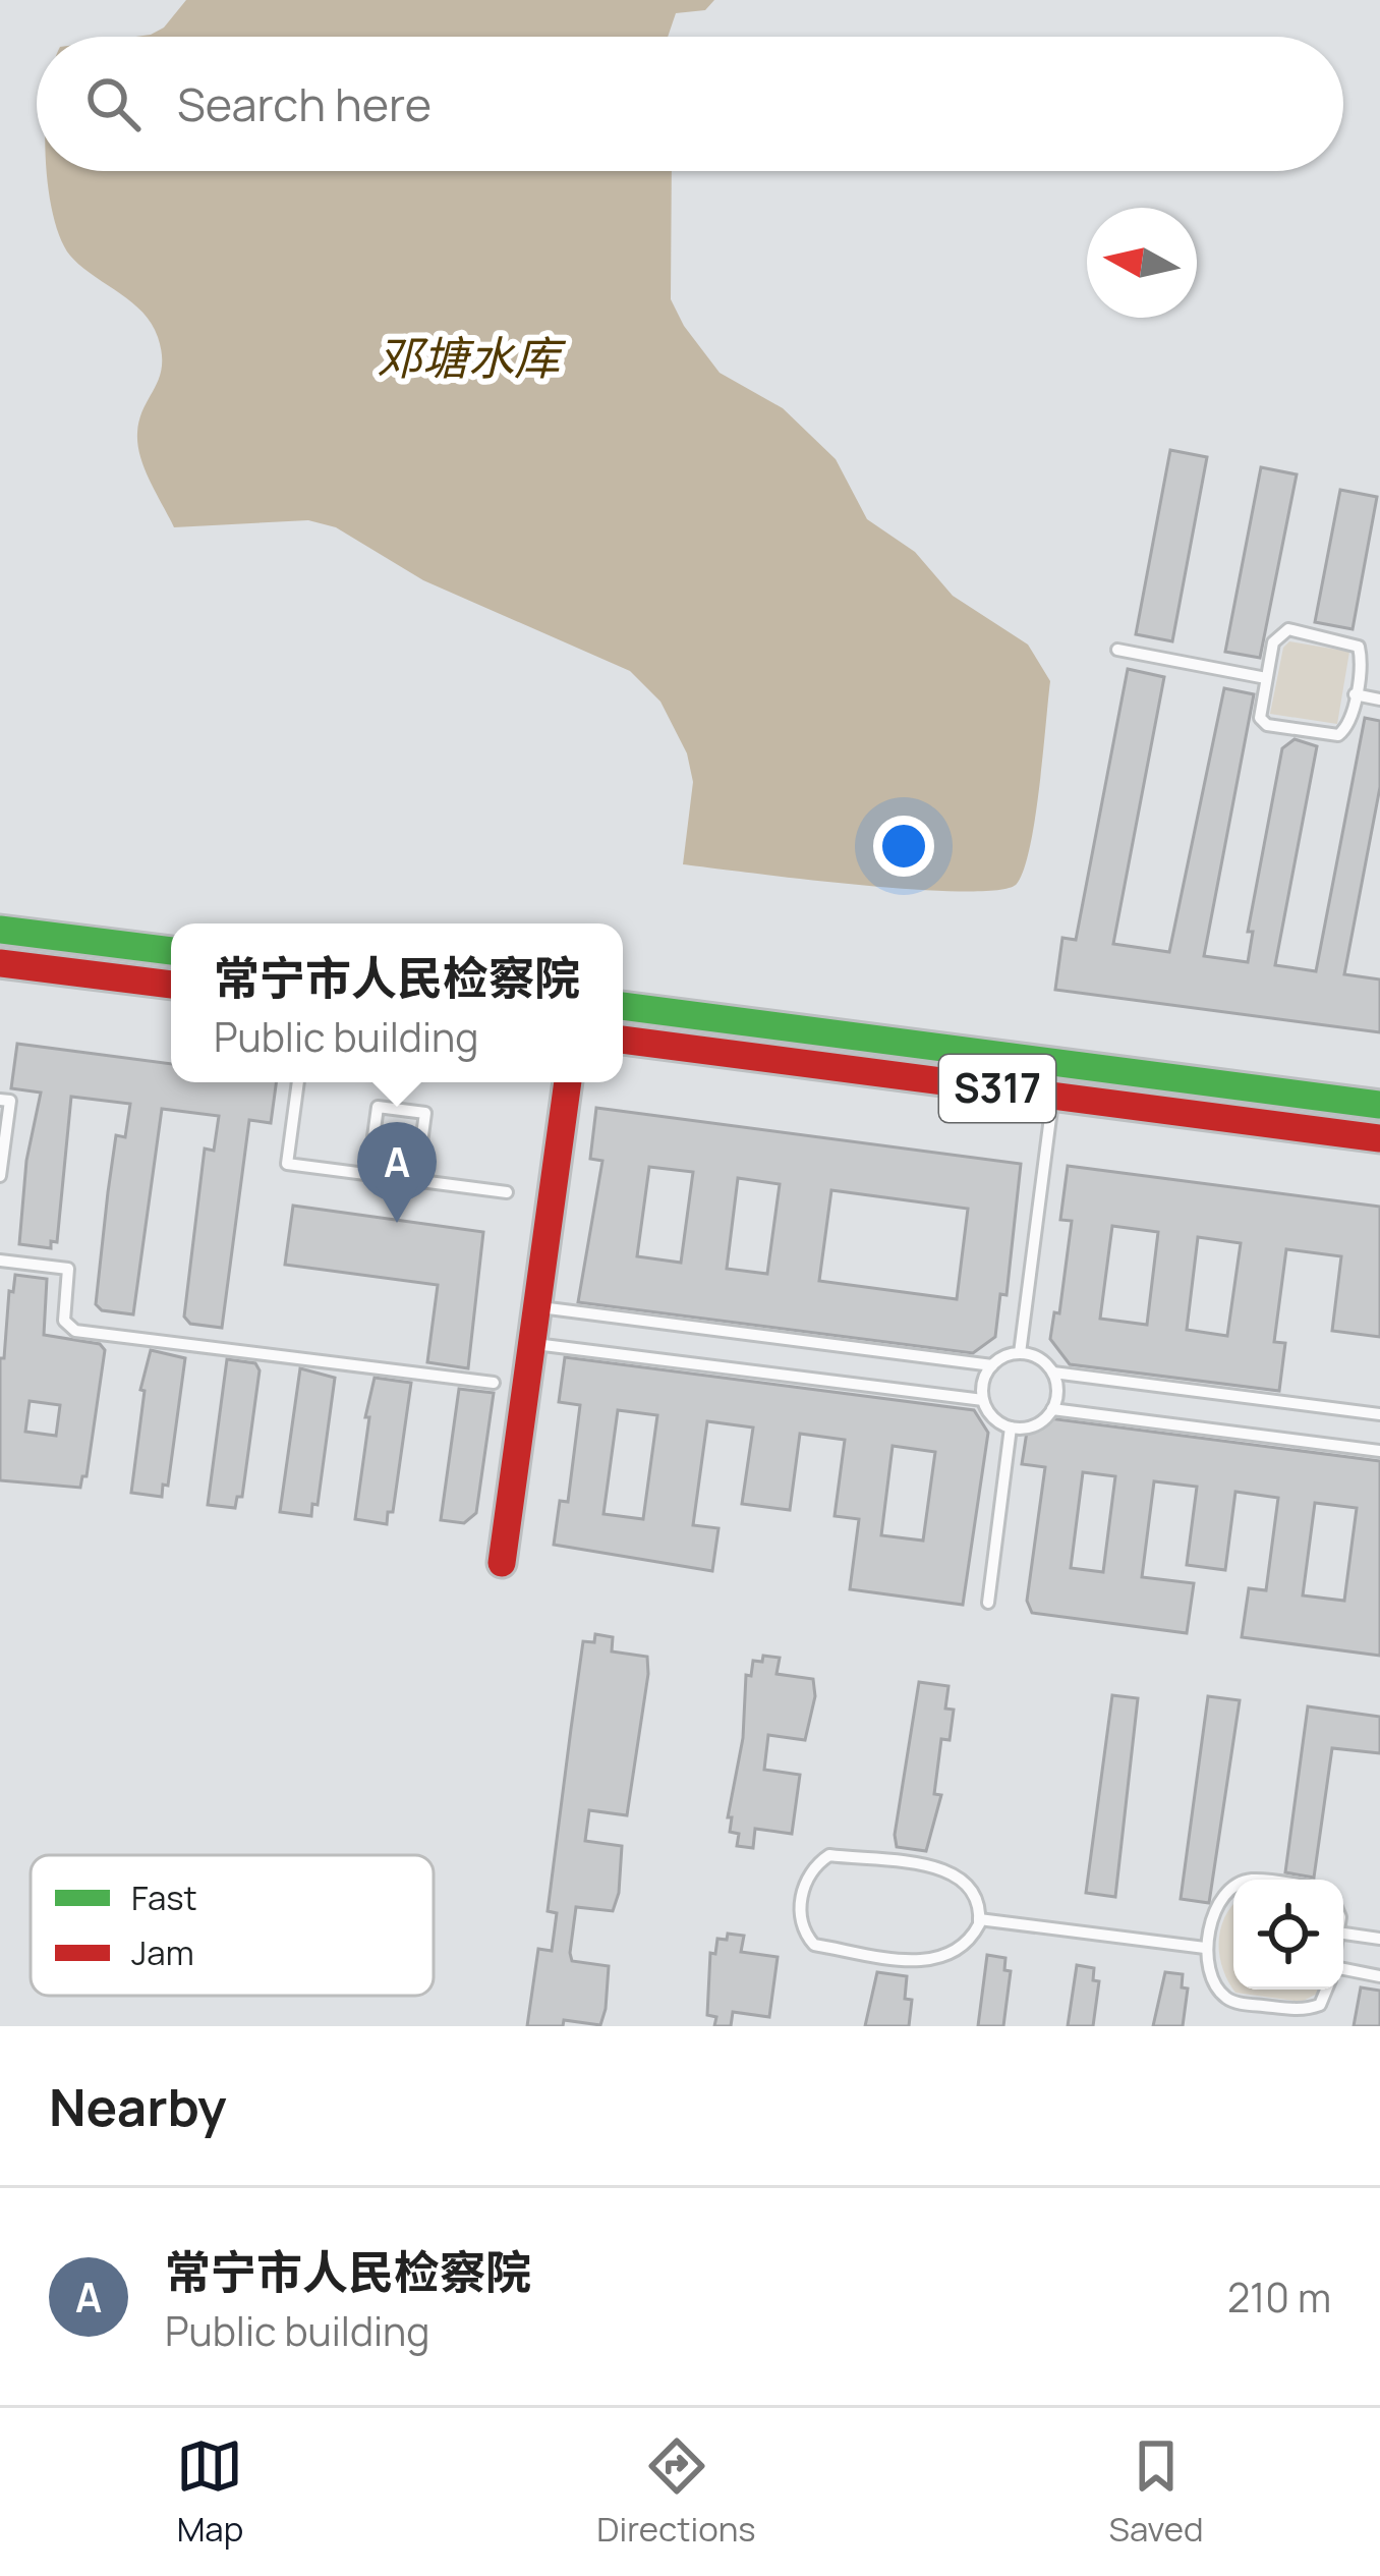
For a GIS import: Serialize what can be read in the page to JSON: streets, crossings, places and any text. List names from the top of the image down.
{
  "streets": {
    "main road": ["S317"]
  },
  "water": ["邓塘水库"],
  "legend": ["Fast", "Jam"],
  "north": "left",
  "page": {
    "search": "Search here",
    "popup": ["常宁市人民检察院", "Public building"],
    "pins": "A",
    "heading": "Nearby",
    "list": [
      {
        "mark": "A",
        "name": "常宁市人民检察院",
        "note": "Public building",
        "value": "210 m"
      }
    ],
    "nav": ["Map", "Directions", "Saved"]
  }
}
